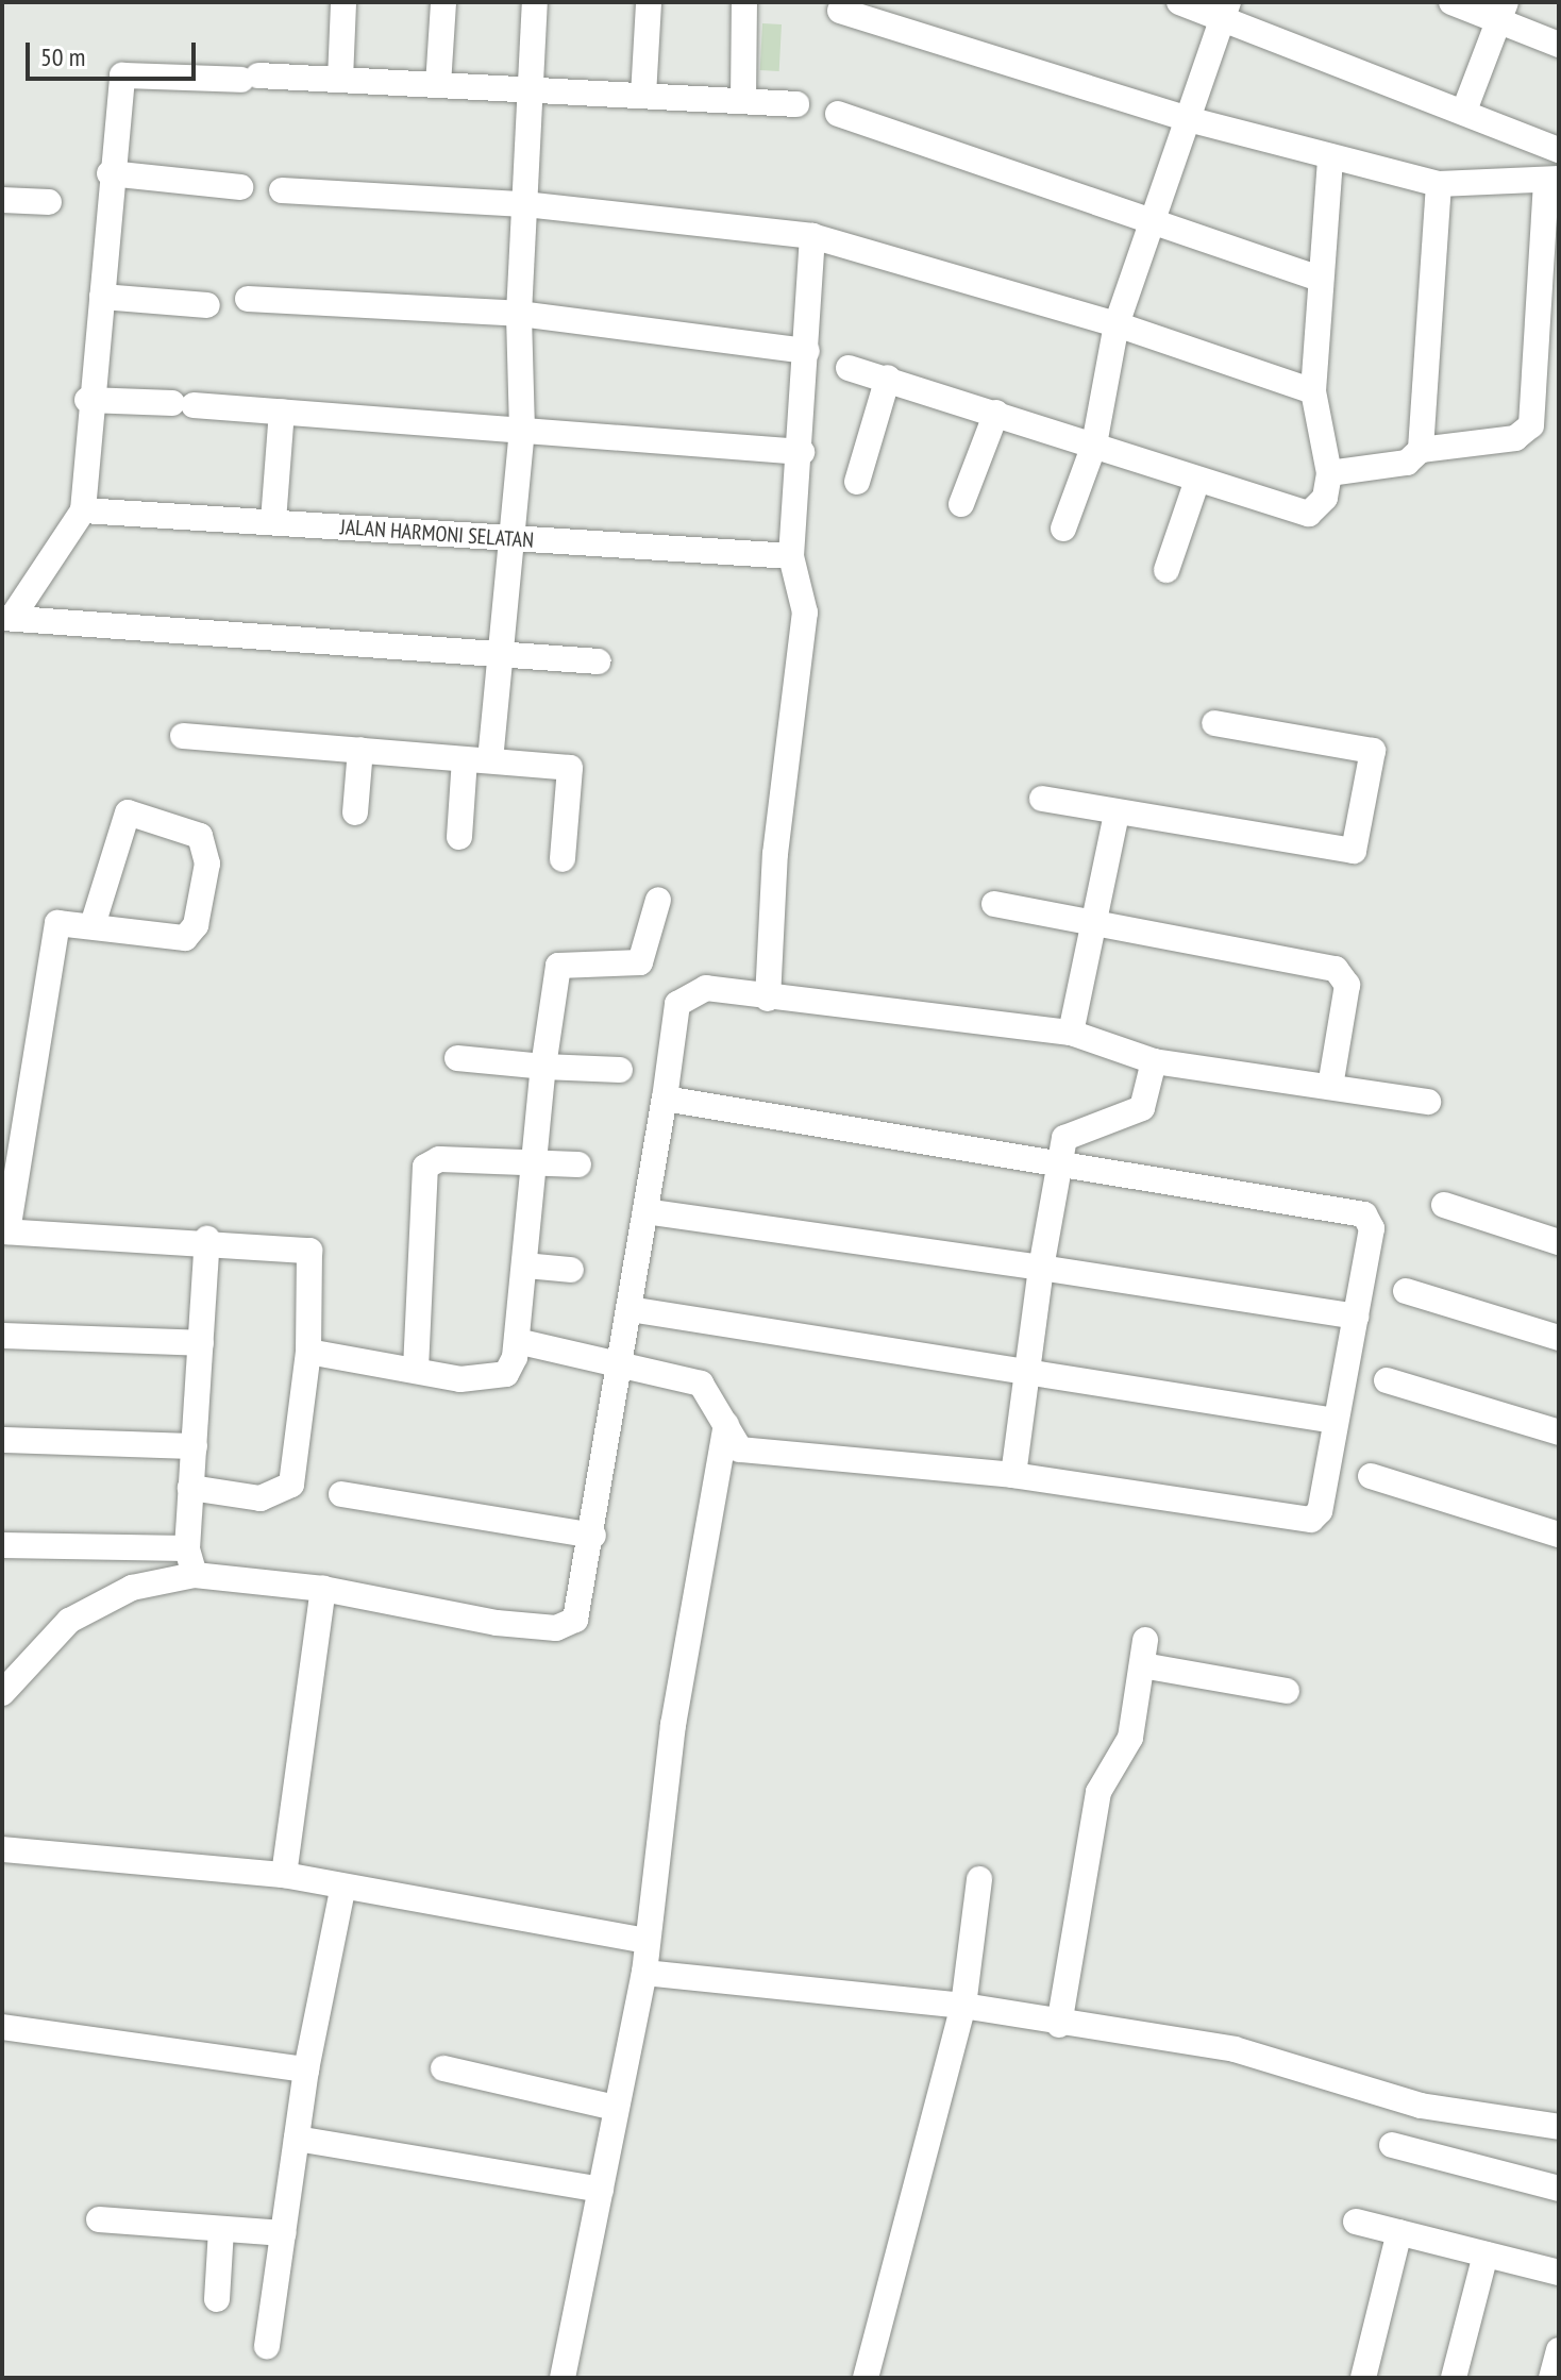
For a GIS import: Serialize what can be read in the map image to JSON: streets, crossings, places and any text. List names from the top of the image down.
{
  "streets": {
    "street": ["JALAN HARMONI SELATAN"]
  },
  "scale_bar": "50 m"
}
